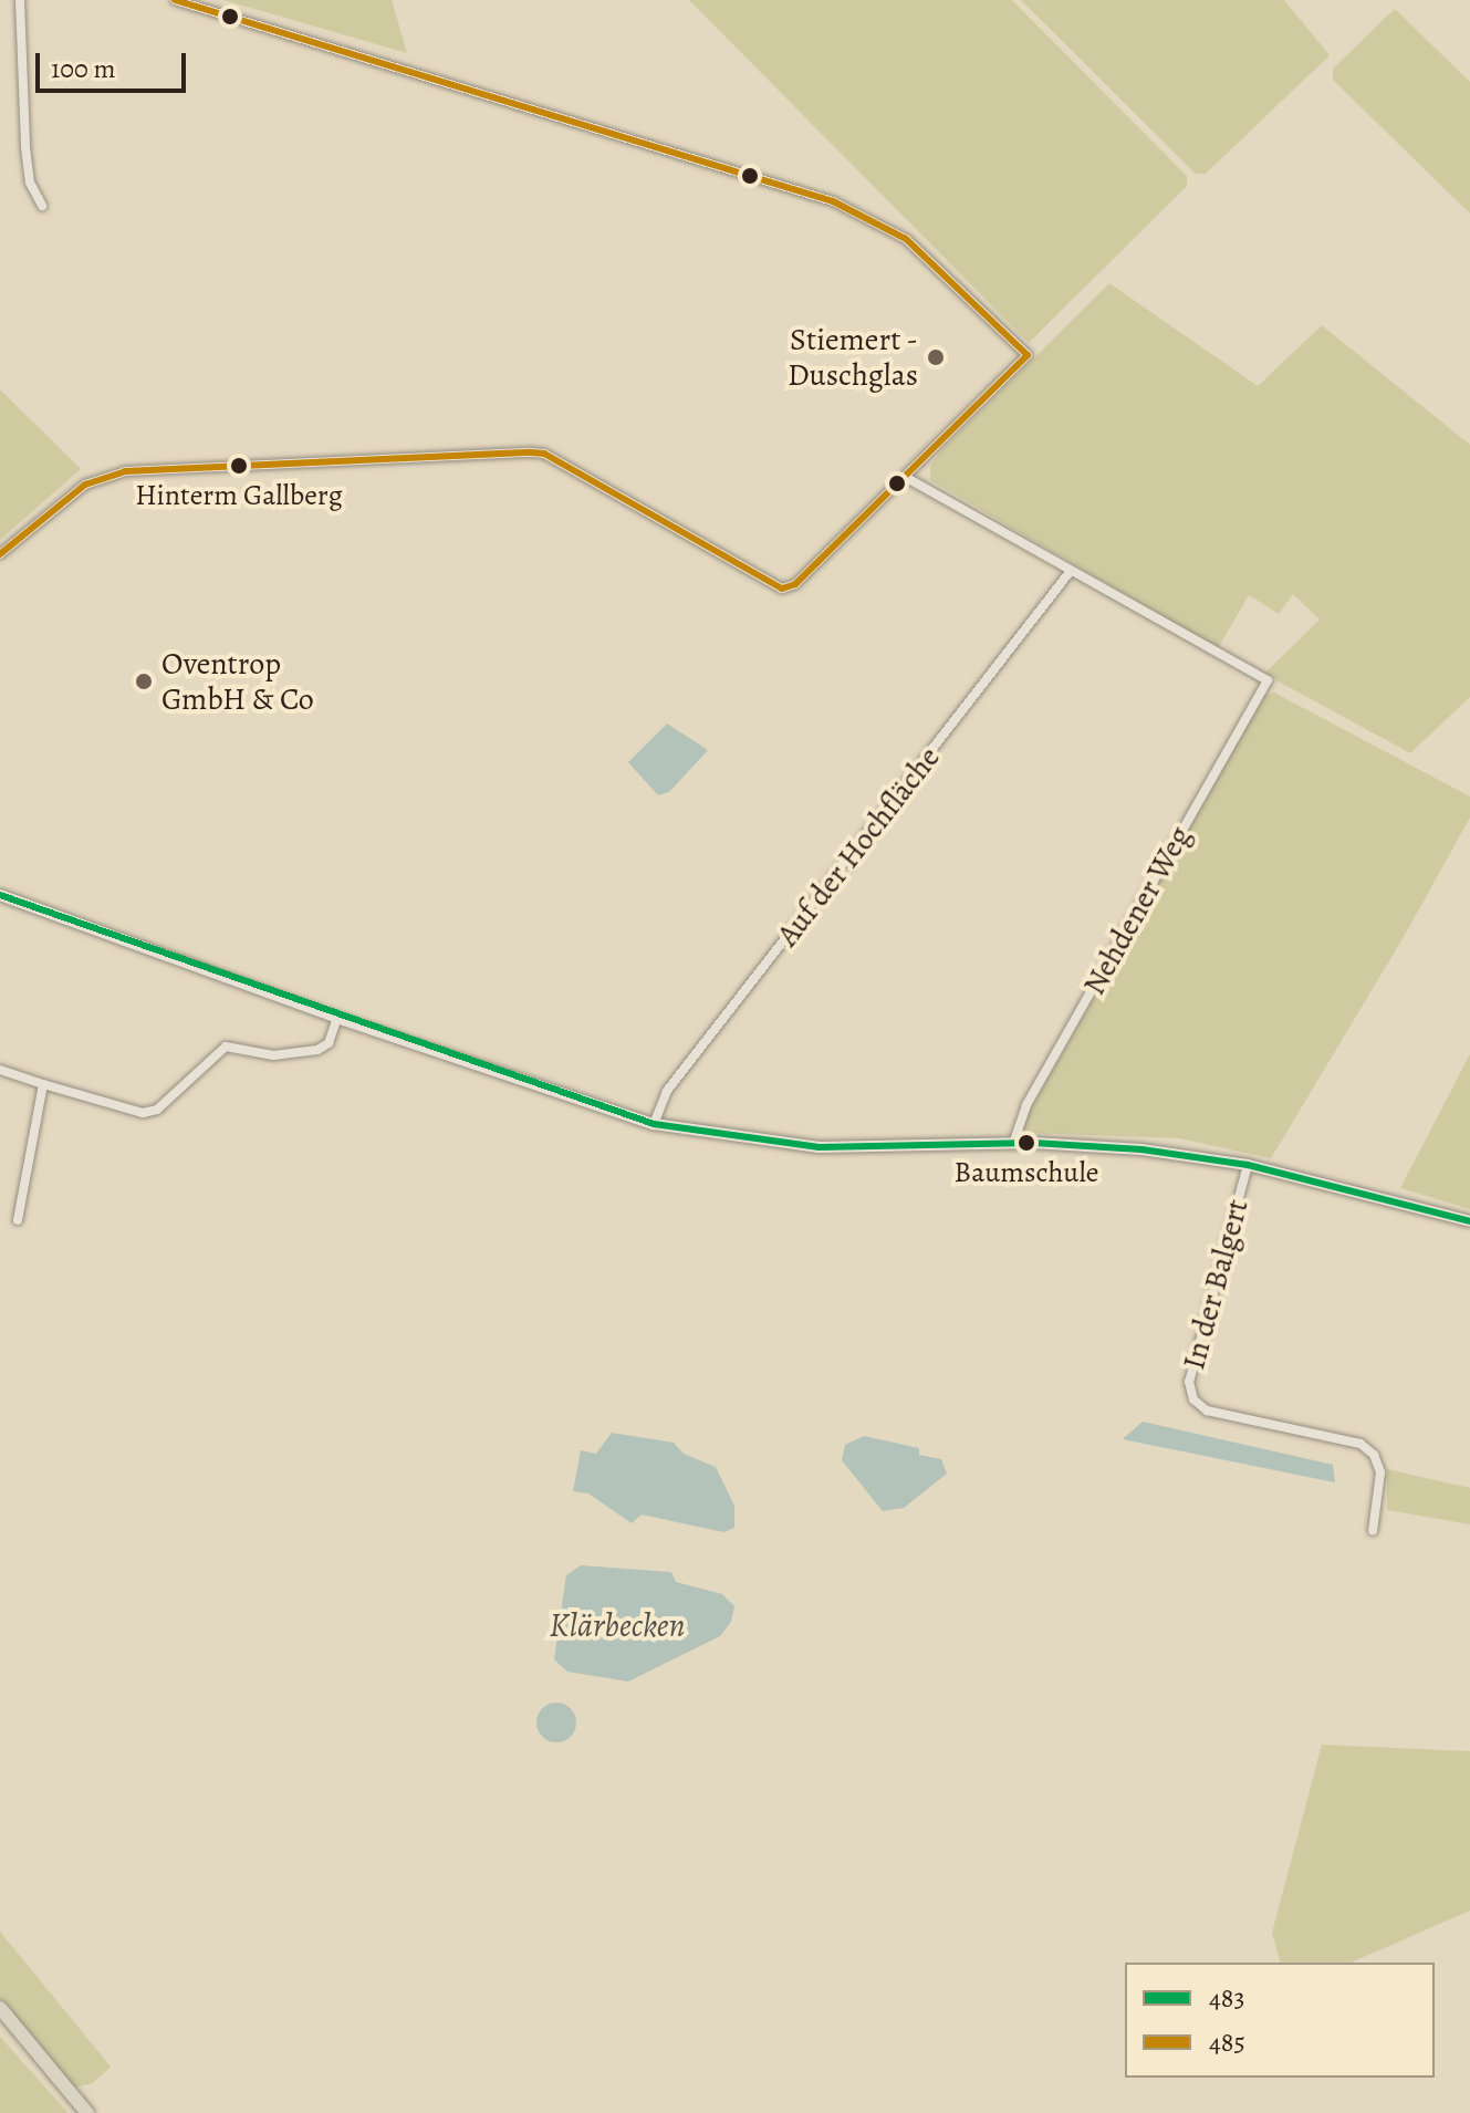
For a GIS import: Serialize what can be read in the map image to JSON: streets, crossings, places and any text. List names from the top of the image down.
{
  "streets": {
    "street": ["Auf der Hochfläche", "Nehdener Weg", "In der Balgert"]
  },
  "crossings": [
    ["Auf der Hochfläche", "Nehdener Weg"]
  ],
  "water": ["Klärbecken"],
  "places": [
    "Stiemert - Duschglas",
    "Hinterm Gallberg",
    "Oventrop GmbH & Co",
    "Baumschule"
  ],
  "lines": ["transit line 485", "transit line 483"],
  "legend": ["483", "485"],
  "scale_bar": "100 m"
}
